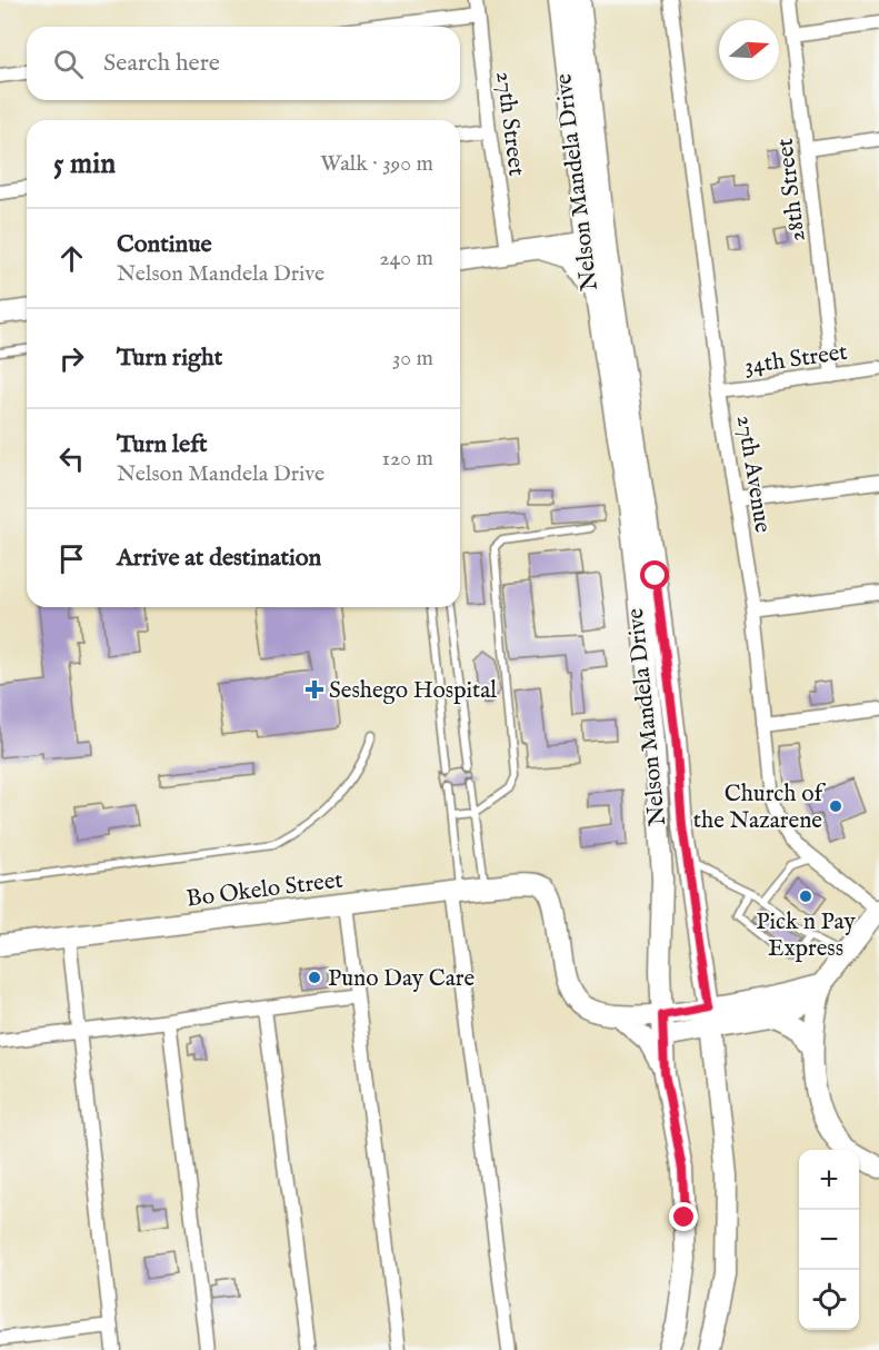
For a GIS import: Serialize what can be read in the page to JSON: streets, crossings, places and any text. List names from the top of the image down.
{
  "streets": {
    "main road": ["Nelson Mandela Drive", "Bo Okelo Street"],
    "street": [
      "27th Street",
      "28th Street",
      "34th Street",
      "27th Avenue"
    ]
  },
  "crossings": [
    ["28th Street", "34th Street"],
    ["34th Street", "27th Avenue"]
  ],
  "places": {
    "health": ["Seshego Hospital"],
    "other": ["Church of the Nazarene", "Pick n Pay Express", "Puno Day Care"]
  },
  "north": "right",
  "page": {
    "search": "Search here",
    "heading": ["5 min", "Walk · 390 m"],
    "list": [
      ["Continue", "Nelson Mandela Drive", "240 m"],
      ["Turn right", "30 m"],
      ["Turn left", "Nelson Mandela Drive", "120 m"],
      "Arrive at destination"
    ],
    "map_buttons": ["+", "−"]
  }
}
